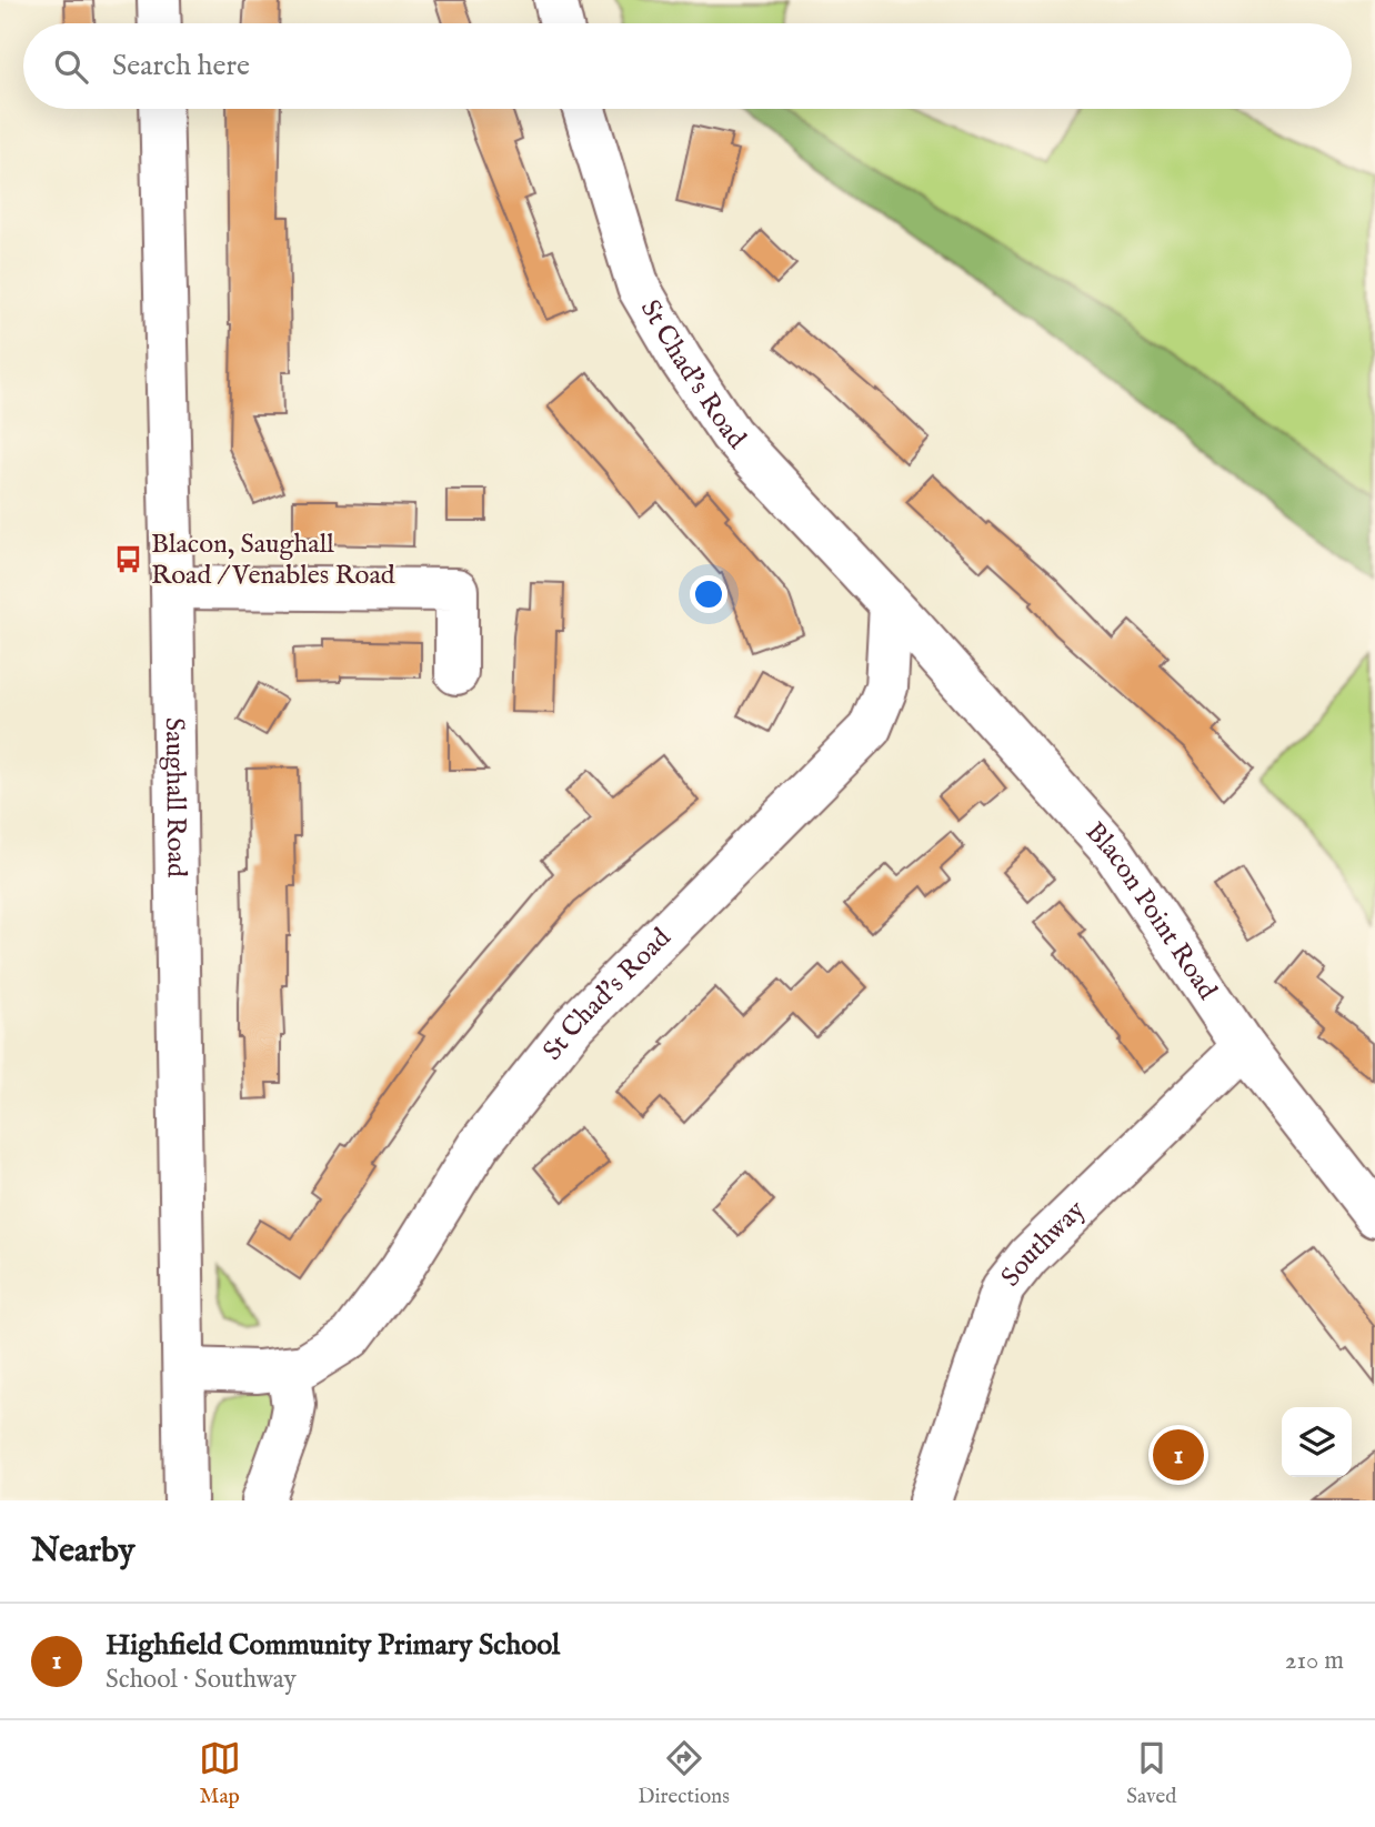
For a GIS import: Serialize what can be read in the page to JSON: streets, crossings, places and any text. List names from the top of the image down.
{
  "streets": {
    "street": [
      "St Chad's Road",
      "Saughall Road",
      "Blacon Point Road",
      "Southway"
    ]
  },
  "crossings": [
    ["St Chad's Road", "Saughall Road"],
    ["St Chad's Road", "Blacon Point Road"],
    ["Blacon Point Road", "Southway"]
  ],
  "places": {
    "bus stop": ["Blacon, Saughall Road / Venables Road"]
  },
  "page": {
    "search": "Search here",
    "pins": "1",
    "heading": "Nearby",
    "list": [
      {
        "mark": "1",
        "name": "Highfield Community Primary School",
        "note": "School · Southway",
        "value": "210 m"
      }
    ],
    "nav": ["Map", "Directions", "Saved"]
  }
}
